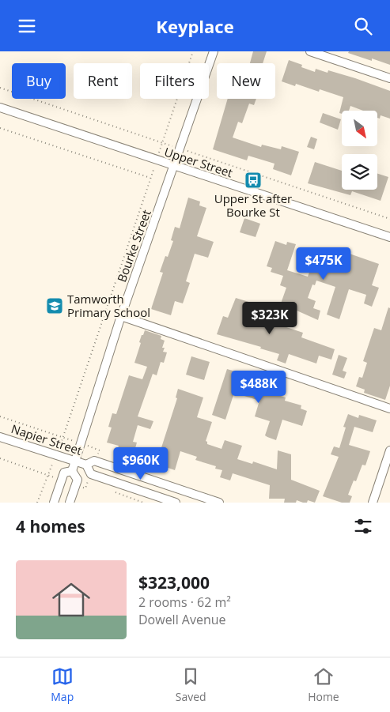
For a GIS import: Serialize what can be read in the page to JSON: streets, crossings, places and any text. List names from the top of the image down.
{
  "streets": {
    "street": ["Upper Street", "Bourke Street", "Napier Street"]
  },
  "crossings": [
    ["Upper Street", "Bourke Street"],
    ["Bourke Street", "Napier Street"]
  ],
  "places": {
    "bus stop": ["Upper St after Bourke St"],
    "school or university": ["Tamworth Primary School"]
  },
  "north": "bottom right",
  "page": {
    "header": "Keyplace",
    "chip": [
      "Buy",
      "Rent",
      "Filters",
      "New"
    ],
    "price": [
      "$475K",
      "$323K",
      "$488K",
      "$960K"
    ],
    "heading": "4 homes",
    "list": [
      {
        "name": "$323,000",
        "note": "2 rooms · 62 m² · Dowell Avenue"
      }
    ],
    "tabs": ["Map", "Saved", "Home"]
  }
}
